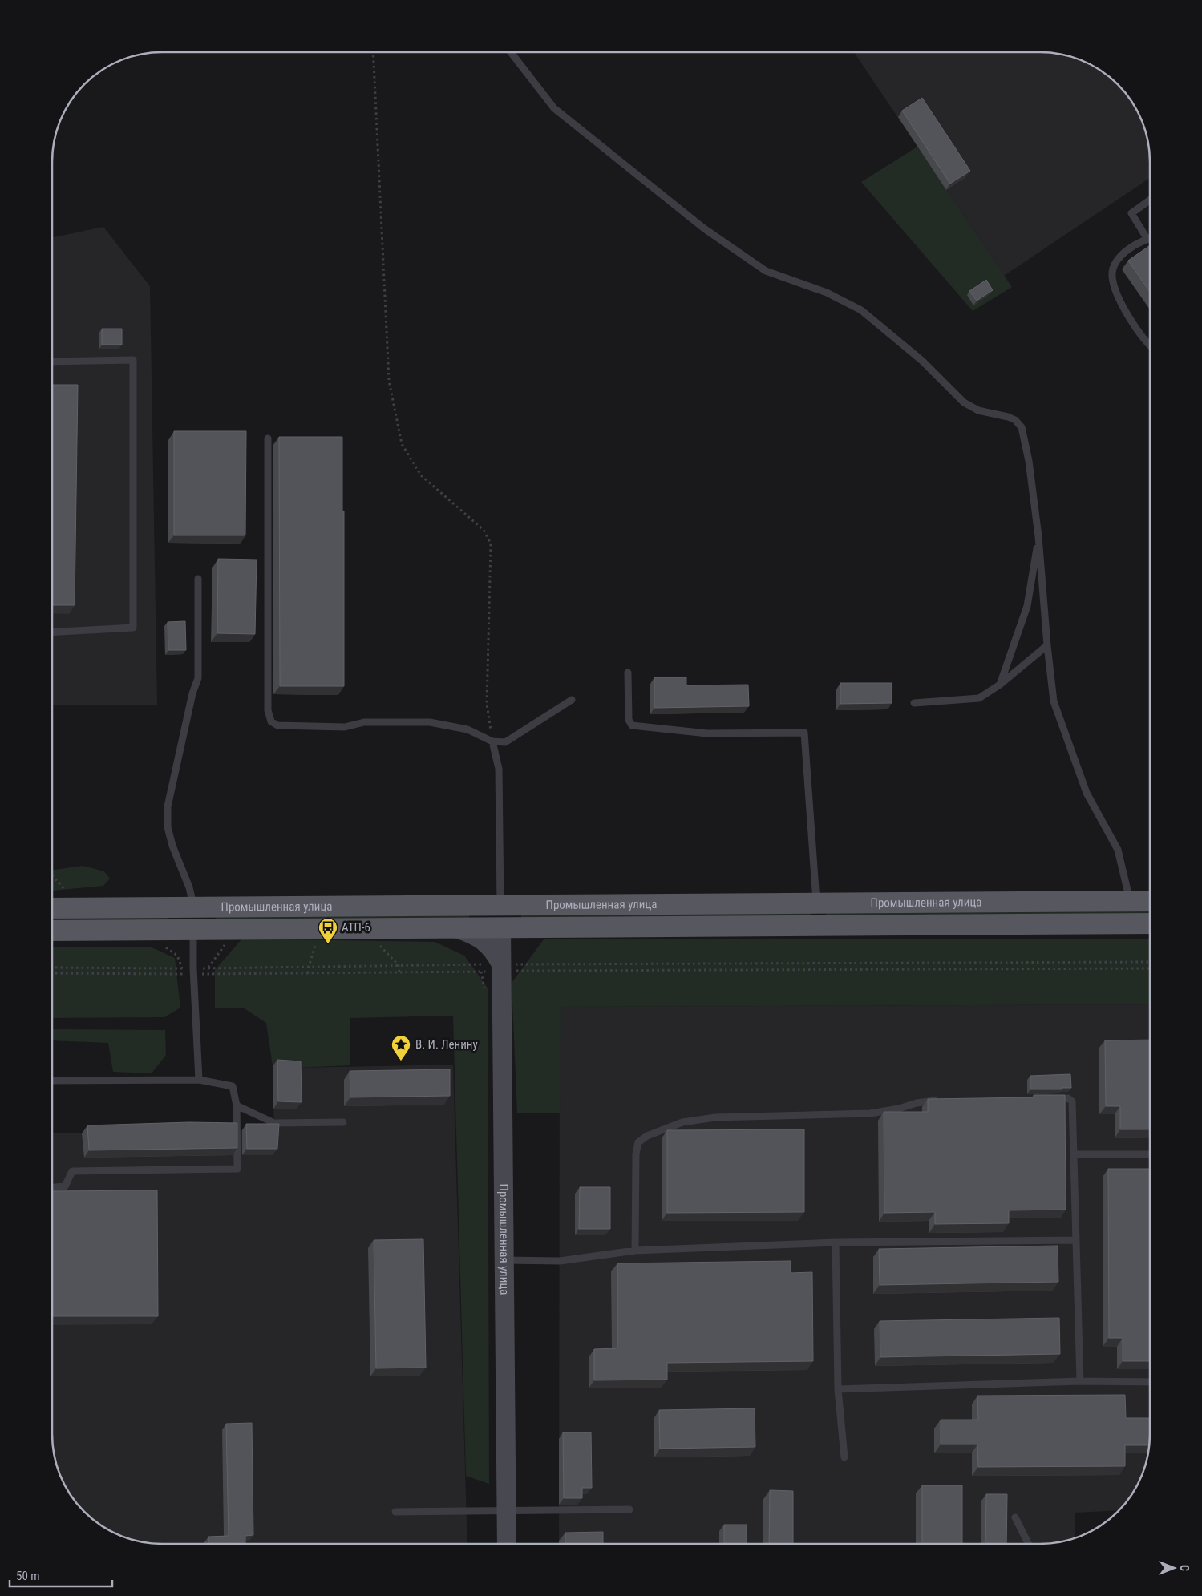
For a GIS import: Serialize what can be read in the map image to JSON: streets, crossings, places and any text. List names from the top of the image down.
{
  "streets": {
    "main road": ["Промышленная улица"]
  },
  "places": {
    "bus stop": ["АТП-6"],
    "place": ["В. И. Ленину"]
  },
  "scale_bar": "50 m",
  "north": "right"
}
